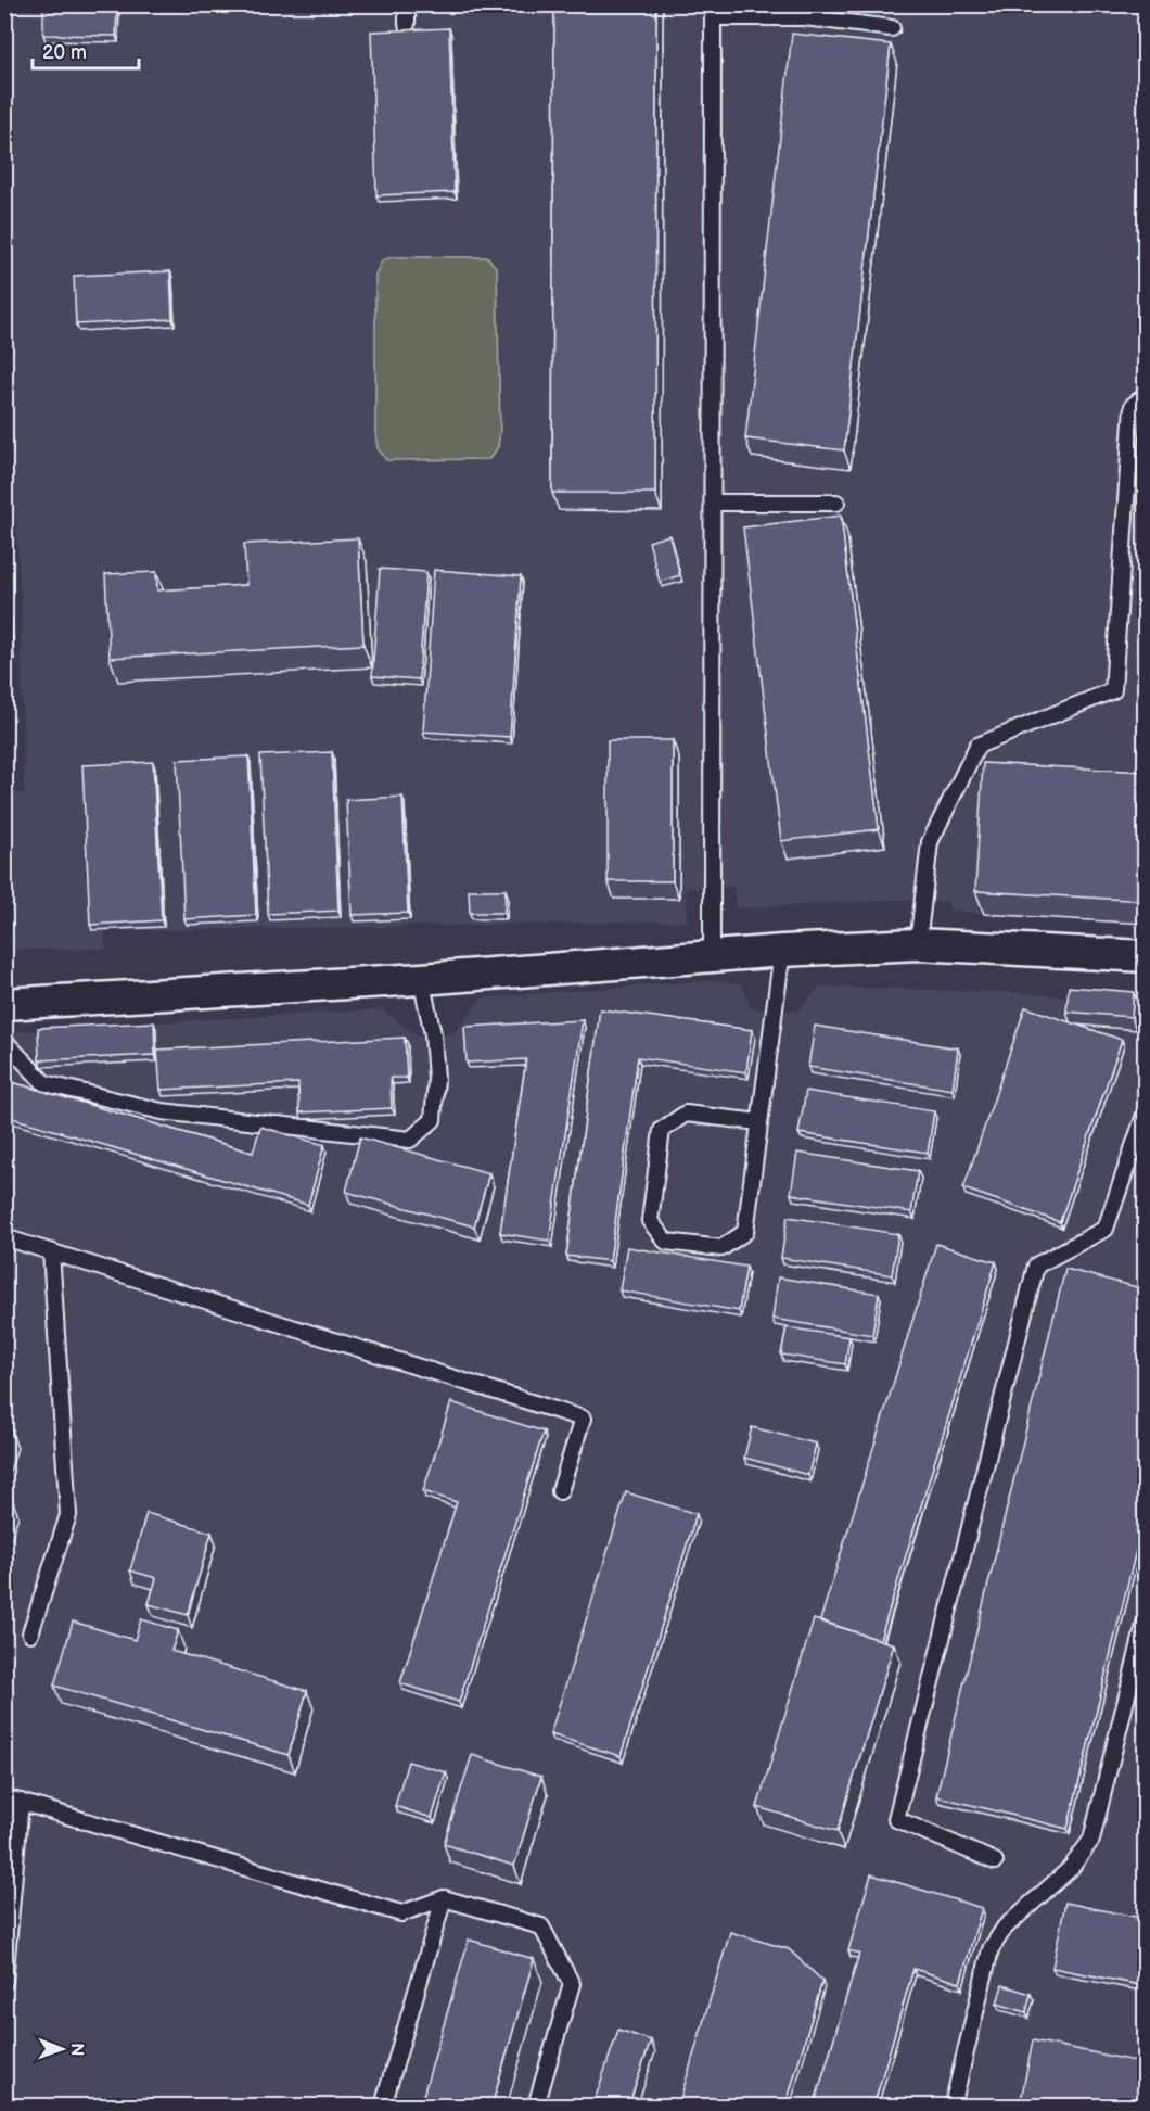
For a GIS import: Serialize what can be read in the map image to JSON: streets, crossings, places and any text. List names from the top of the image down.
{
  "scale_bar": "20 m",
  "north": "right"
}
